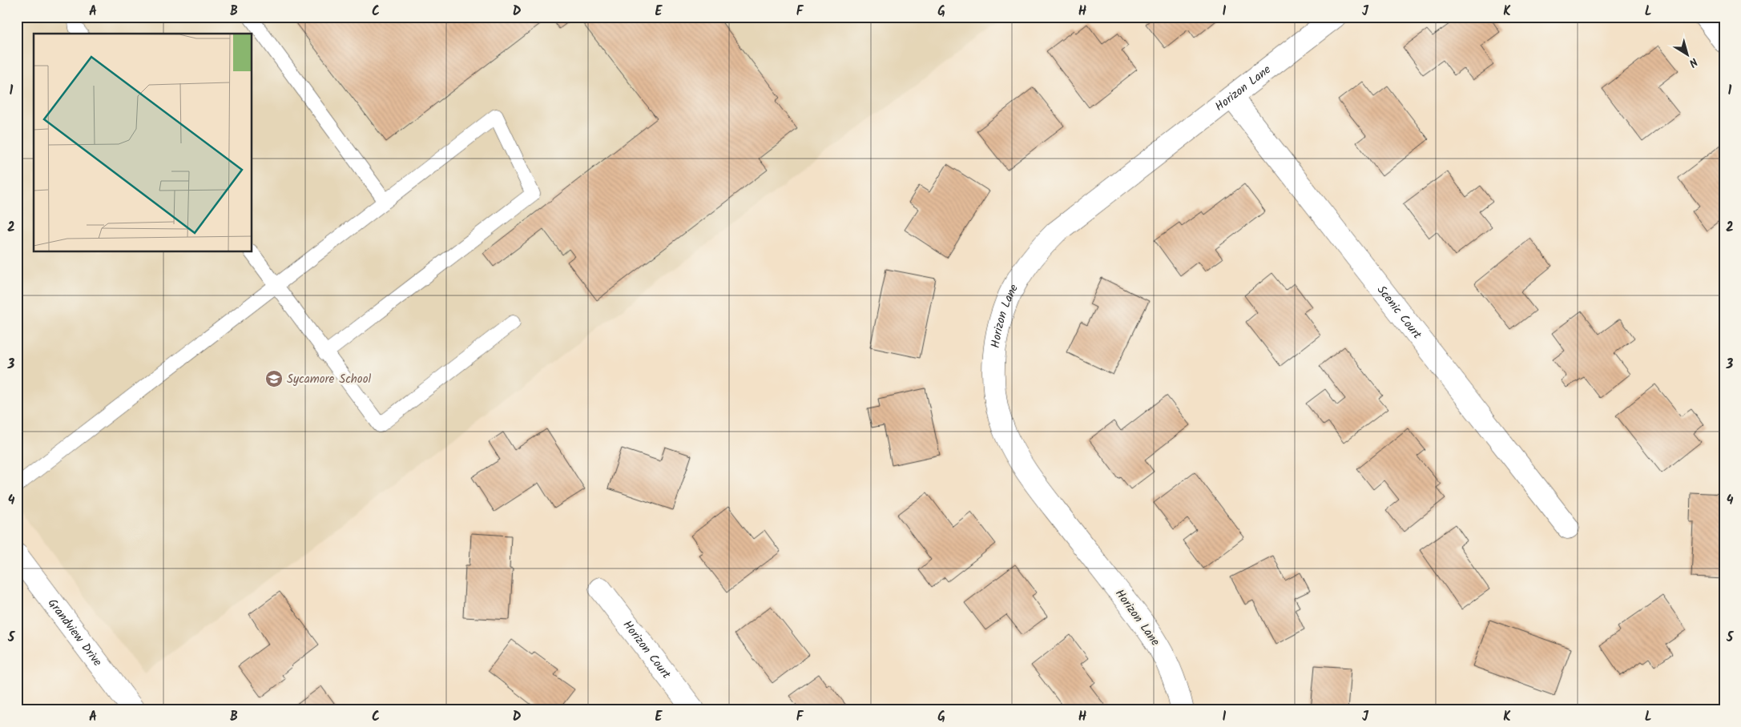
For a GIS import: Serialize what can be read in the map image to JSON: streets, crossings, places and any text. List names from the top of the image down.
{
  "streets": {
    "street": [
      "Horizon Lane",
      "Scenic Court",
      "Grandview Drive",
      "Horizon Court"
    ]
  },
  "crossings": [
    ["Horizon Lane", "Scenic Court"]
  ],
  "places": {
    "school or university": ["Sycamore School"]
  },
  "north": "bottom right",
  "grid": {
    "columns": [
      "A",
      "B",
      "C",
      "D",
      "E",
      "F",
      "G",
      "H",
      "I",
      "J",
      "K",
      "L"
    ],
    "rows": [
      "1",
      "2",
      "3",
      "4",
      "5"
    ]
  }
}
